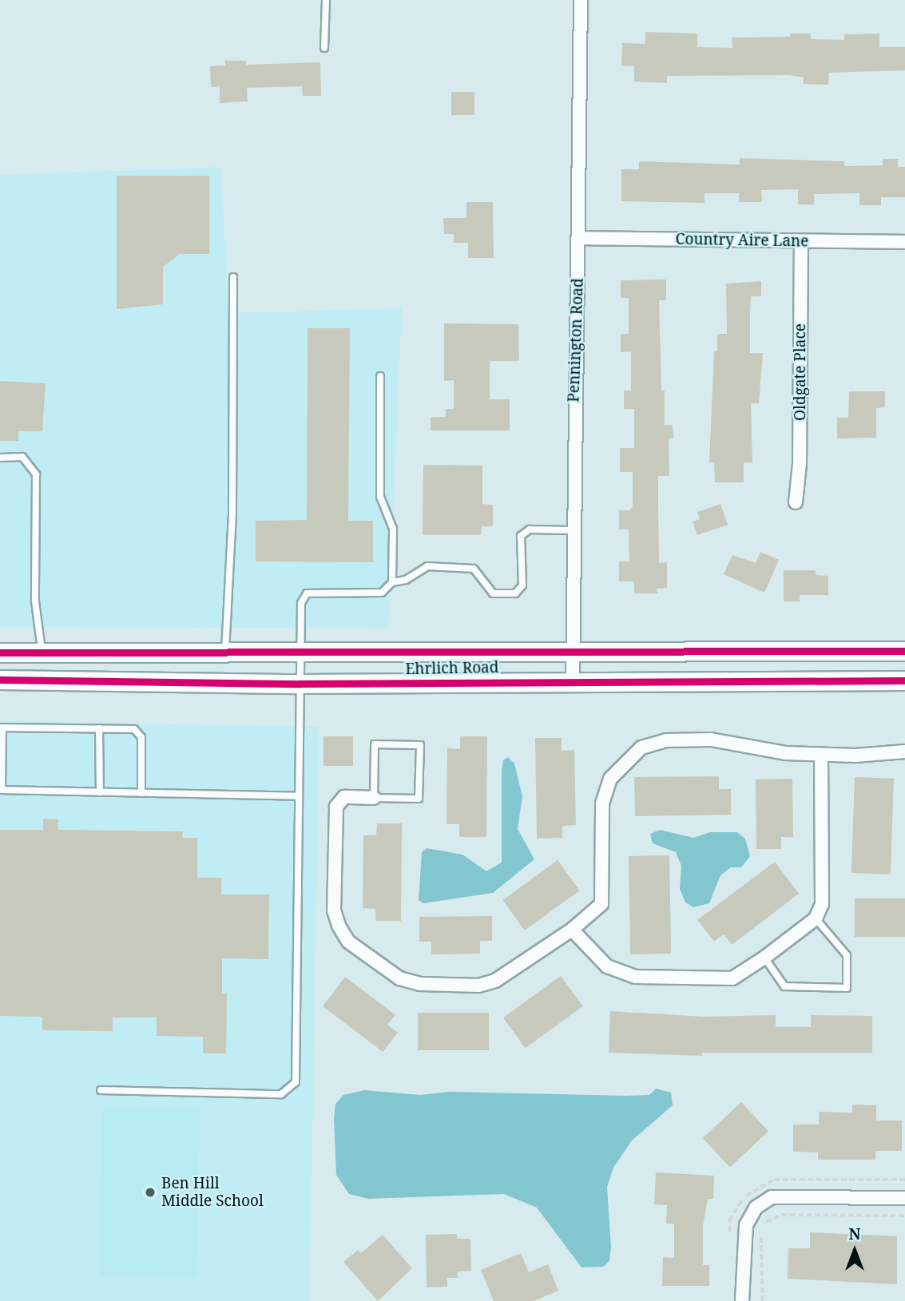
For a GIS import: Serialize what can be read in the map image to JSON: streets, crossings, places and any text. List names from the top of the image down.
{
  "streets": {
    "main road": ["Ehrlich Road"],
    "street": ["Country Aire Lane", "Pennington Road", "Oldgate Place"]
  },
  "crossings": [
    ["Country Aire Lane", "Pennington Road"],
    ["Country Aire Lane", "Oldgate Place"],
    ["Pennington Road", "Ehrlich Road"]
  ],
  "places": ["Ben Hill Middle School"],
  "north": "top"
}
